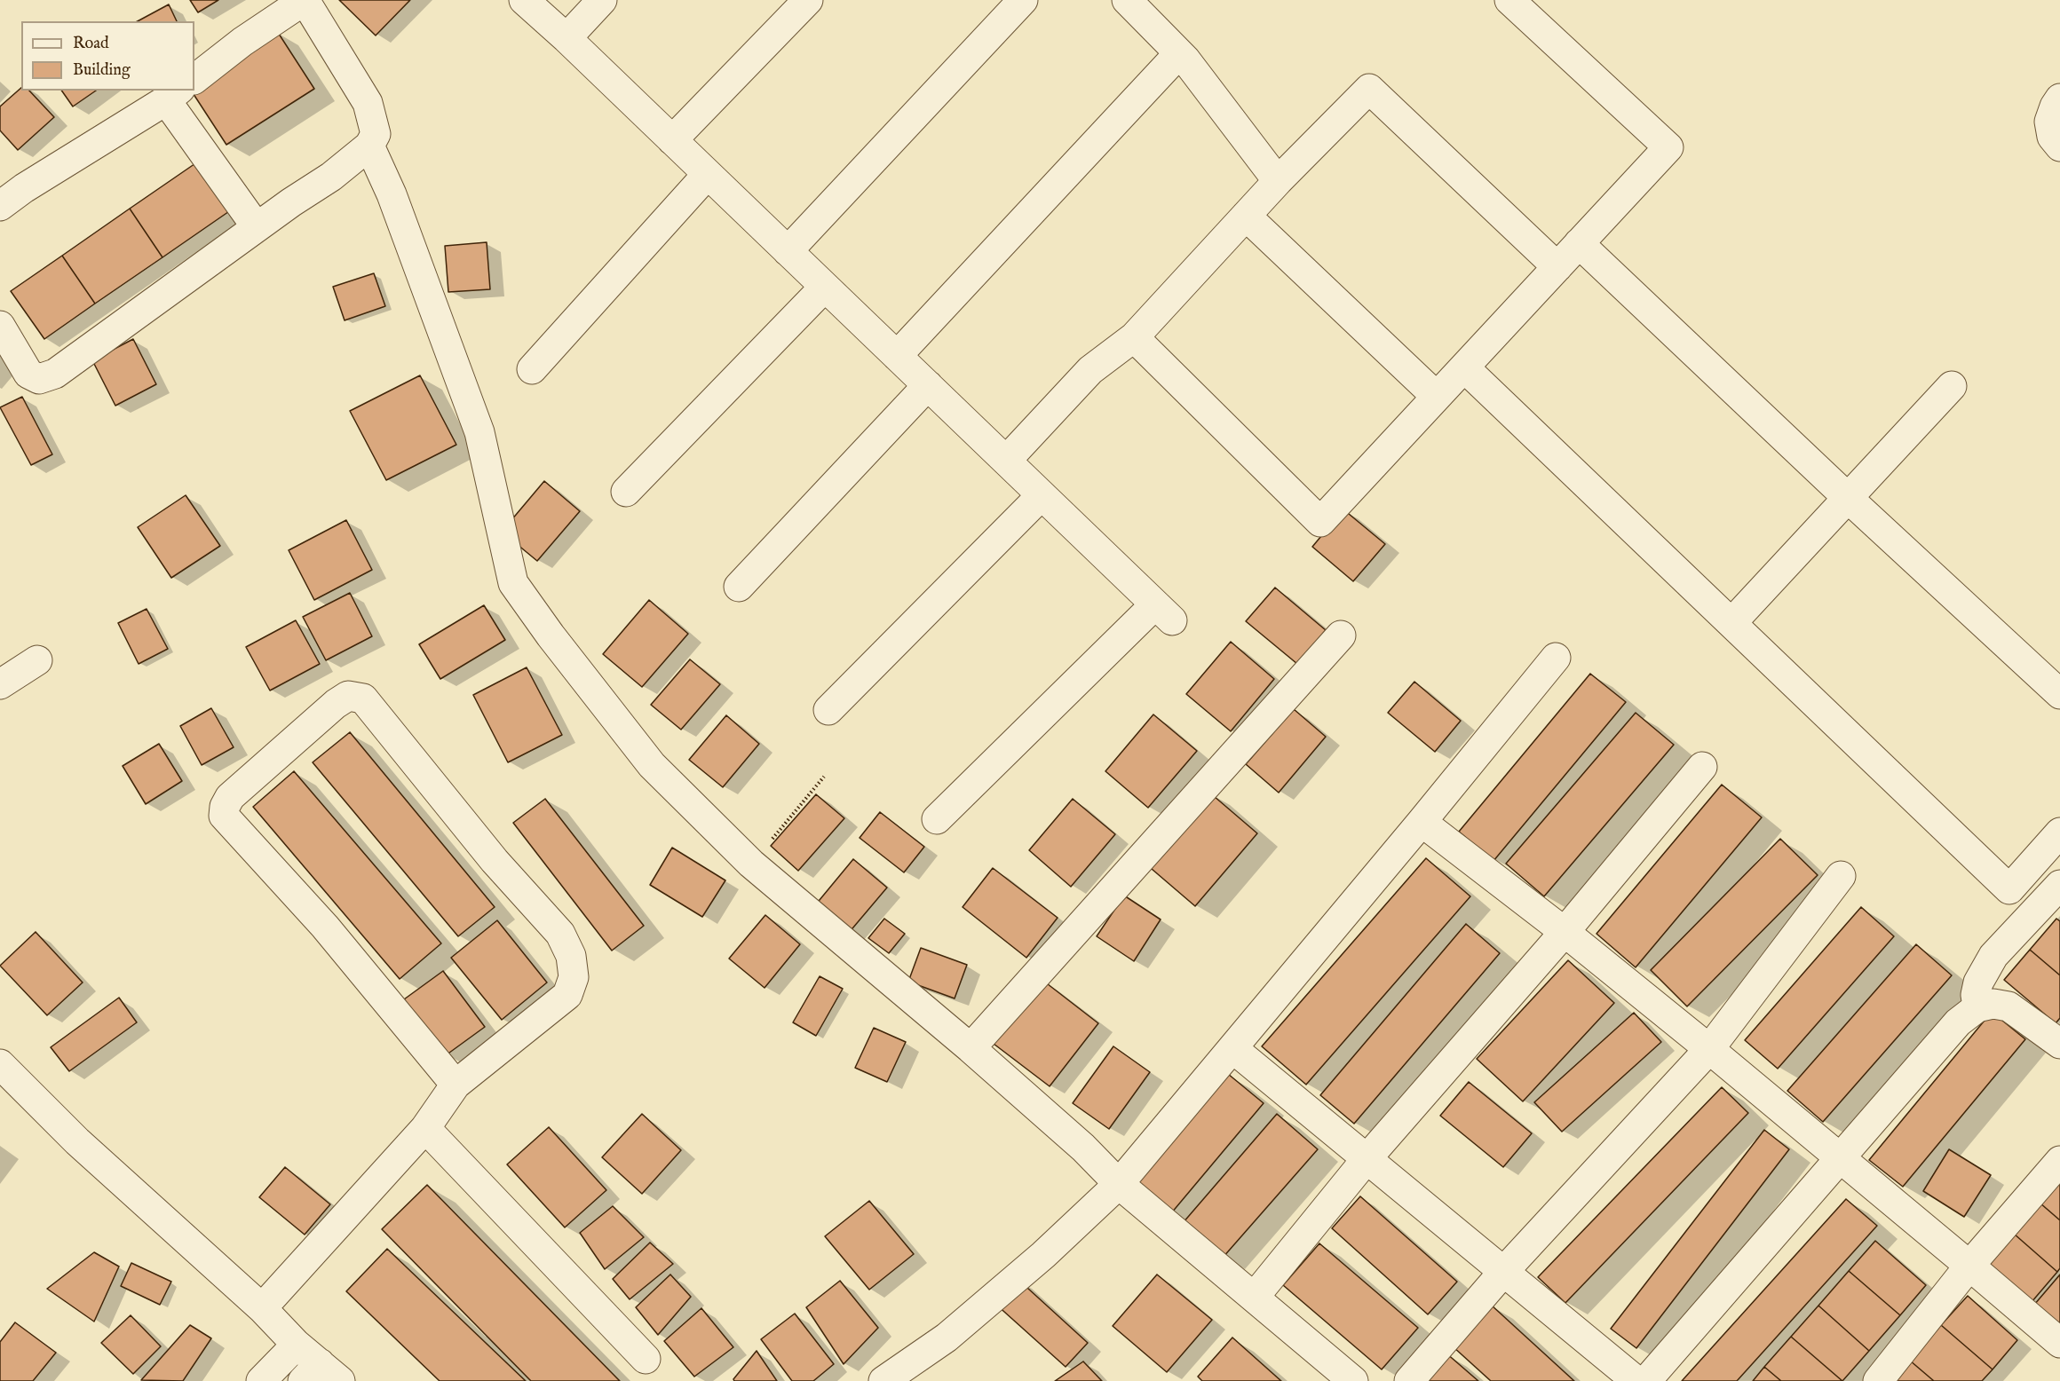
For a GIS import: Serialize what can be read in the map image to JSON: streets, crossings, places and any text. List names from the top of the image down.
{
  "legend": ["Road", "Building"]
}
